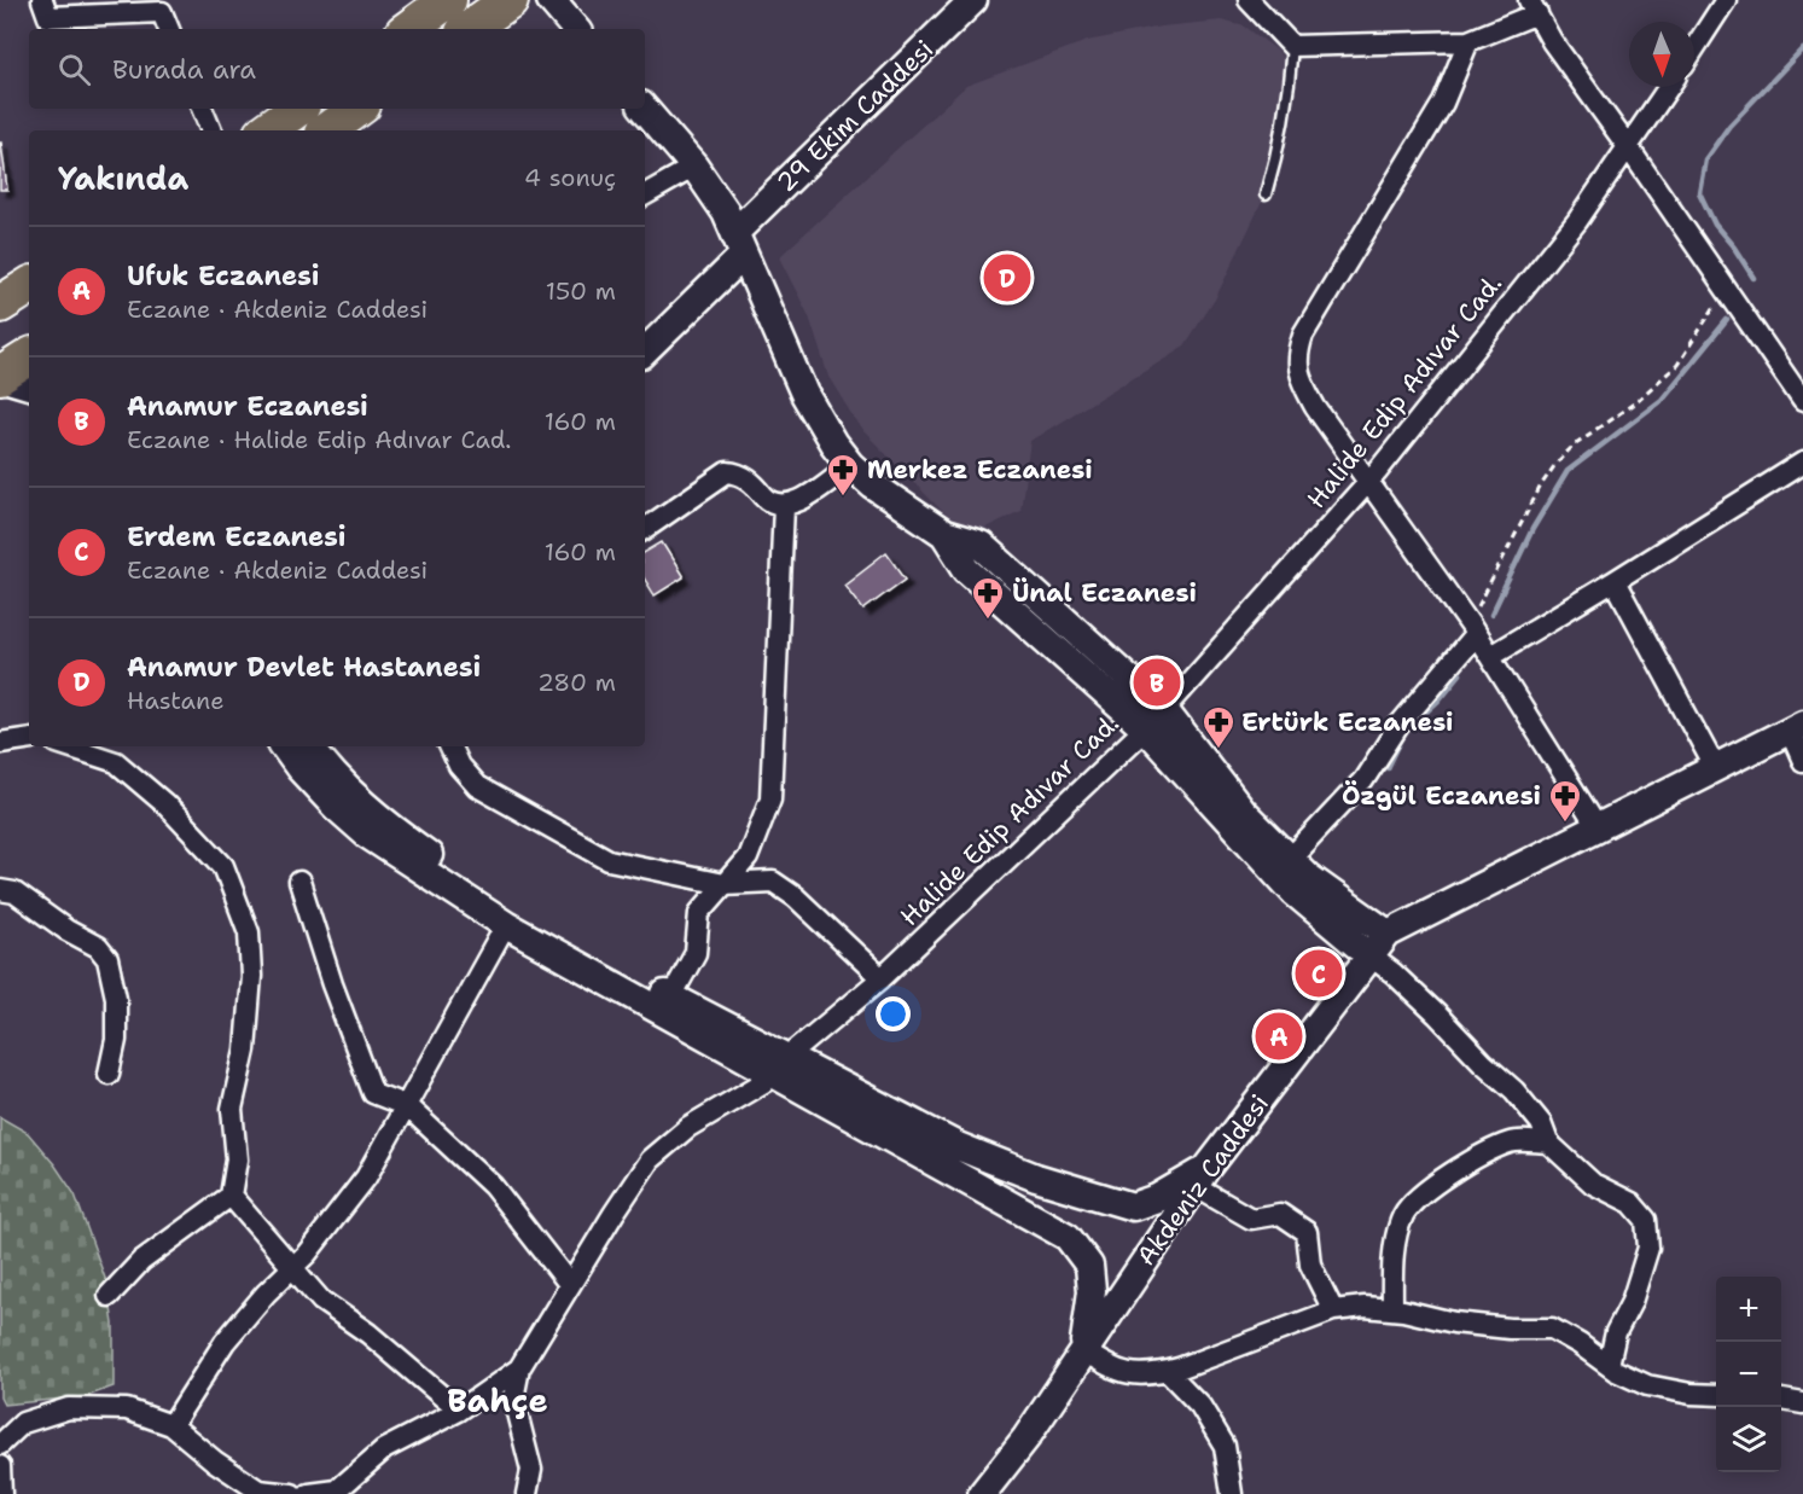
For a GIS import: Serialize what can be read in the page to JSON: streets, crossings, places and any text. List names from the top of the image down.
{
  "streets": {
    "street": ["29 Ekim Caddesi", "Halide Edip Adıvar Cad.", "Akdeniz Caddesi"]
  },
  "districts": ["Bahçe"],
  "places": {
    "pharmacy": [
      "Merkez Eczanesi",
      "Ünal Eczanesi",
      "Ertürk Eczanesi",
      "Özgül Eczanesi"
    ]
  },
  "north": "bottom",
  "page": {
    "search": "Burada ara",
    "heading": ["Yakında", "4 sonuç"],
    "list": [
      {
        "mark": "A",
        "name": "Ufuk Eczanesi",
        "note": "Eczane · Akdeniz Caddesi",
        "value": "150 m"
      },
      {
        "mark": "B",
        "name": "Anamur Eczanesi",
        "note": "Eczane · Halide Edip Adıvar Cad.",
        "value": "160 m"
      },
      {
        "mark": "C",
        "name": "Erdem Eczanesi",
        "note": "Eczane · Akdeniz Caddesi",
        "value": "160 m"
      },
      {
        "mark": "D",
        "name": "Anamur Devlet Hastanesi",
        "note": "Hastane",
        "value": "280 m"
      }
    ],
    "pins": [
      "D",
      "B",
      "C",
      "A"
    ],
    "map_buttons": ["+", "−"]
  }
}
